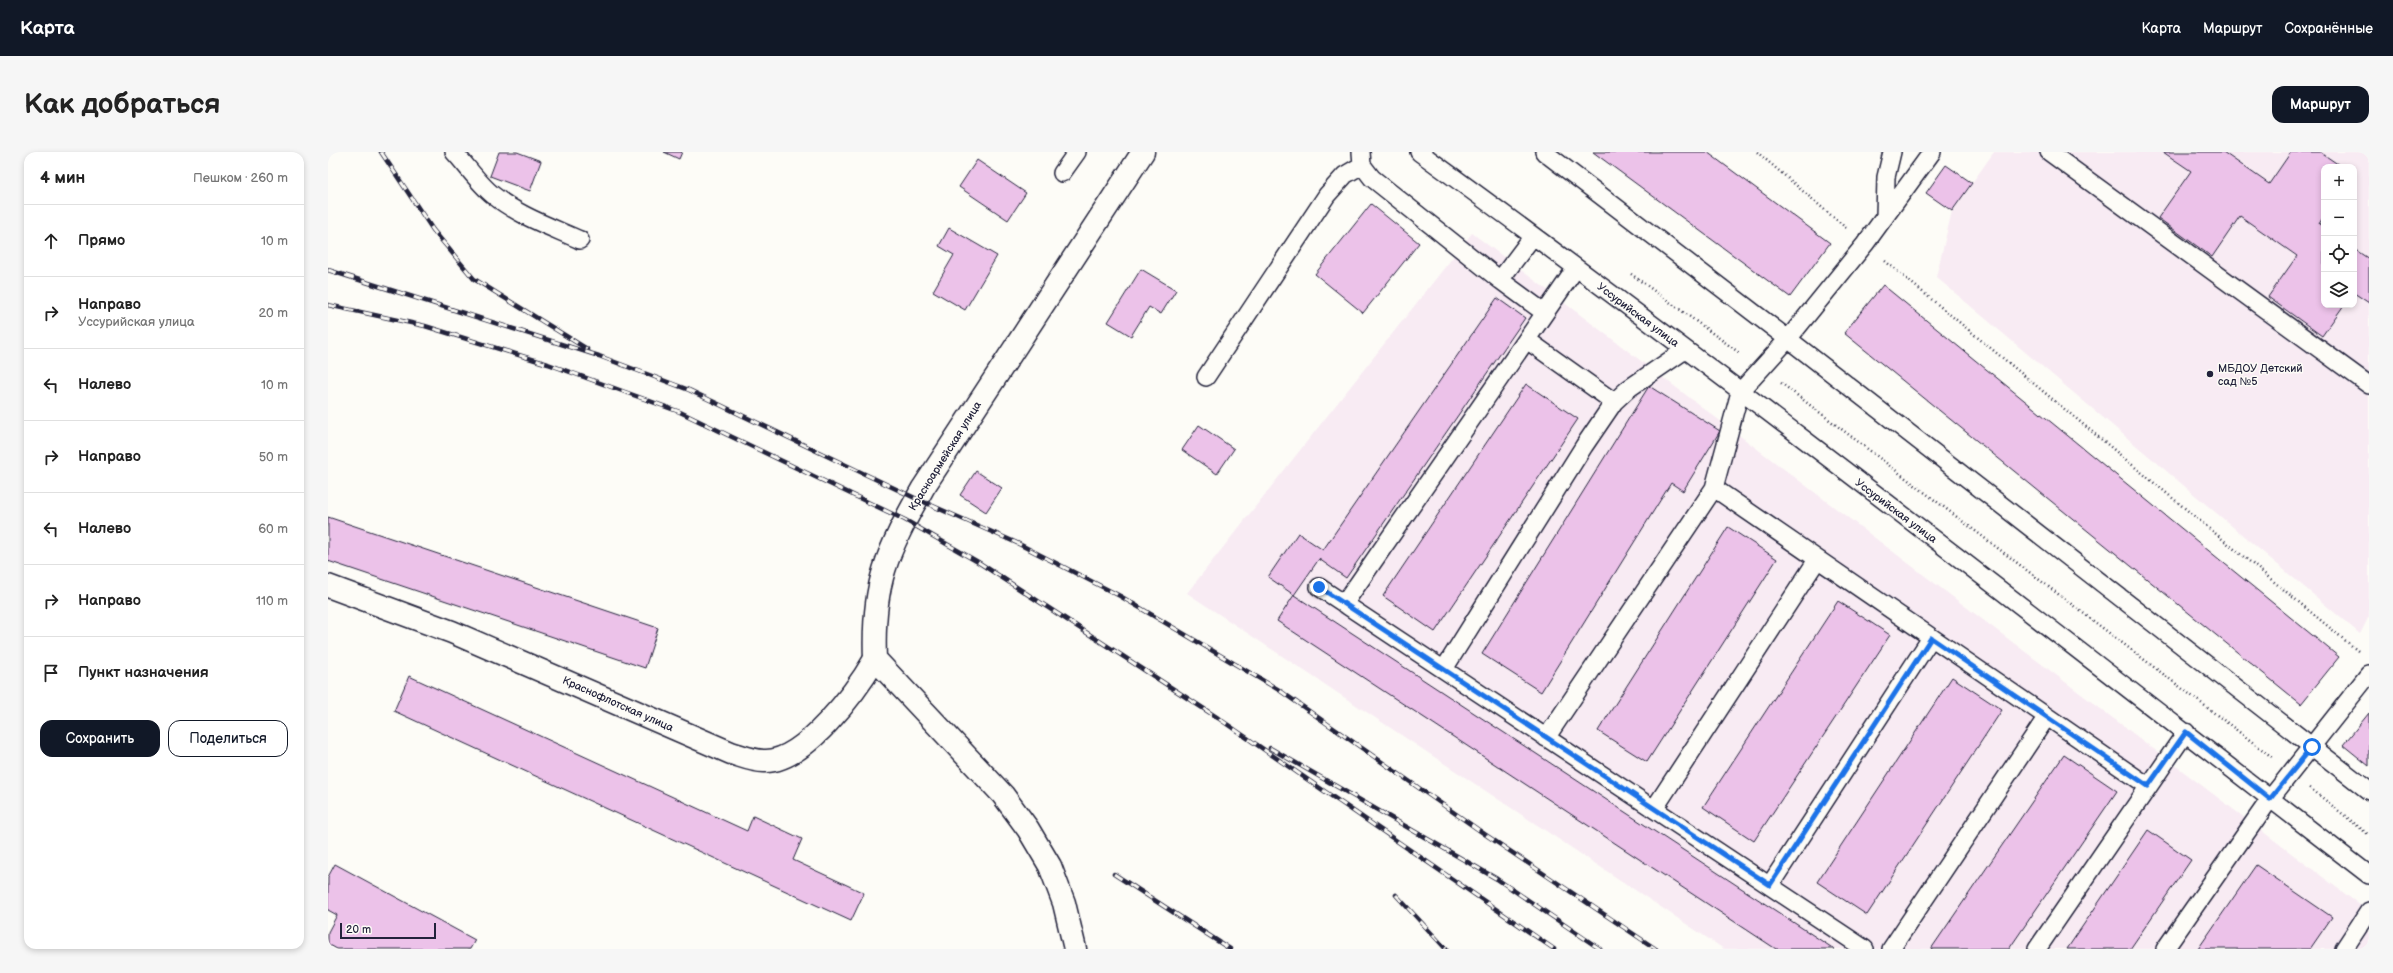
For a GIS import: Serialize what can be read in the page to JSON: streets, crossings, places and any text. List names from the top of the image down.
{
  "streets": {
    "main road": ["Красноармейская улица", "Краснофлотская улица"],
    "lane": ["Уссурийская улица"]
  },
  "crossings": [
    ["Красноармейская улица", "Краснофлотская улица"]
  ],
  "places": ["МБДОУ Детский сад №5"],
  "scale_bar": "20 m",
  "page": {
    "header": "Карта",
    "nav": ["Карта", "Маршрут", "Сохранённые"],
    "buttons": [
      "Маршрут",
      ["Сохранить", "Поделиться"]
    ],
    "title": "Как добраться",
    "heading": ["4 мин", "Пешком · 260 m"],
    "map_buttons": ["+", "−"],
    "list": [
      ["Прямо", "10 m"],
      ["Направо", "Уссурийская улица", "20 m"],
      ["Налево", "10 m"],
      ["Направо", "50 m"],
      ["Налево", "60 m"],
      ["Направо", "110 m"],
      "Пункт назначения"
    ],
    "scale": "20 m"
  }
}
